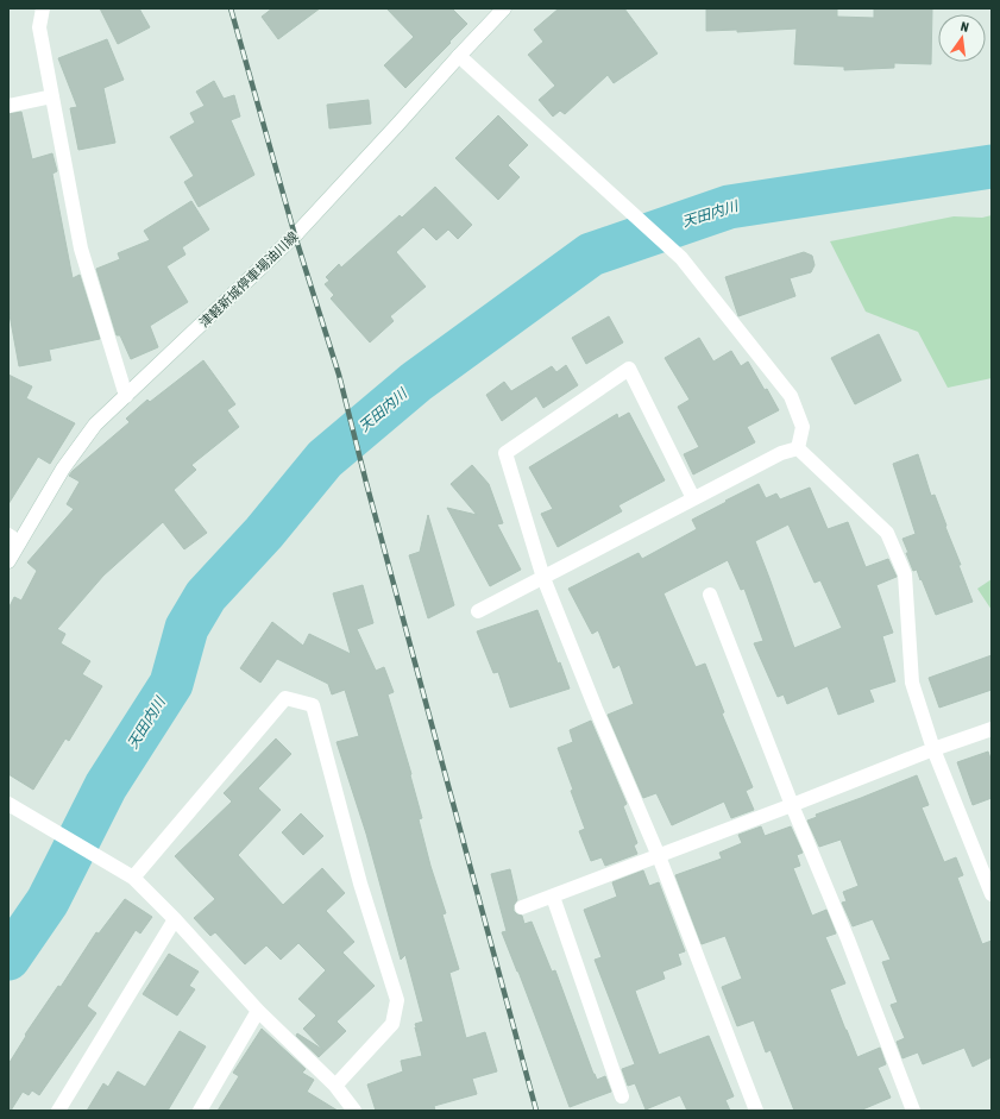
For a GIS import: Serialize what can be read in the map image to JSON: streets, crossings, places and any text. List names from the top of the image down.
{
  "streets": {
    "street": ["津軽新城停車場油川線"]
  },
  "water": ["天田内川"],
  "north": "top"
}
